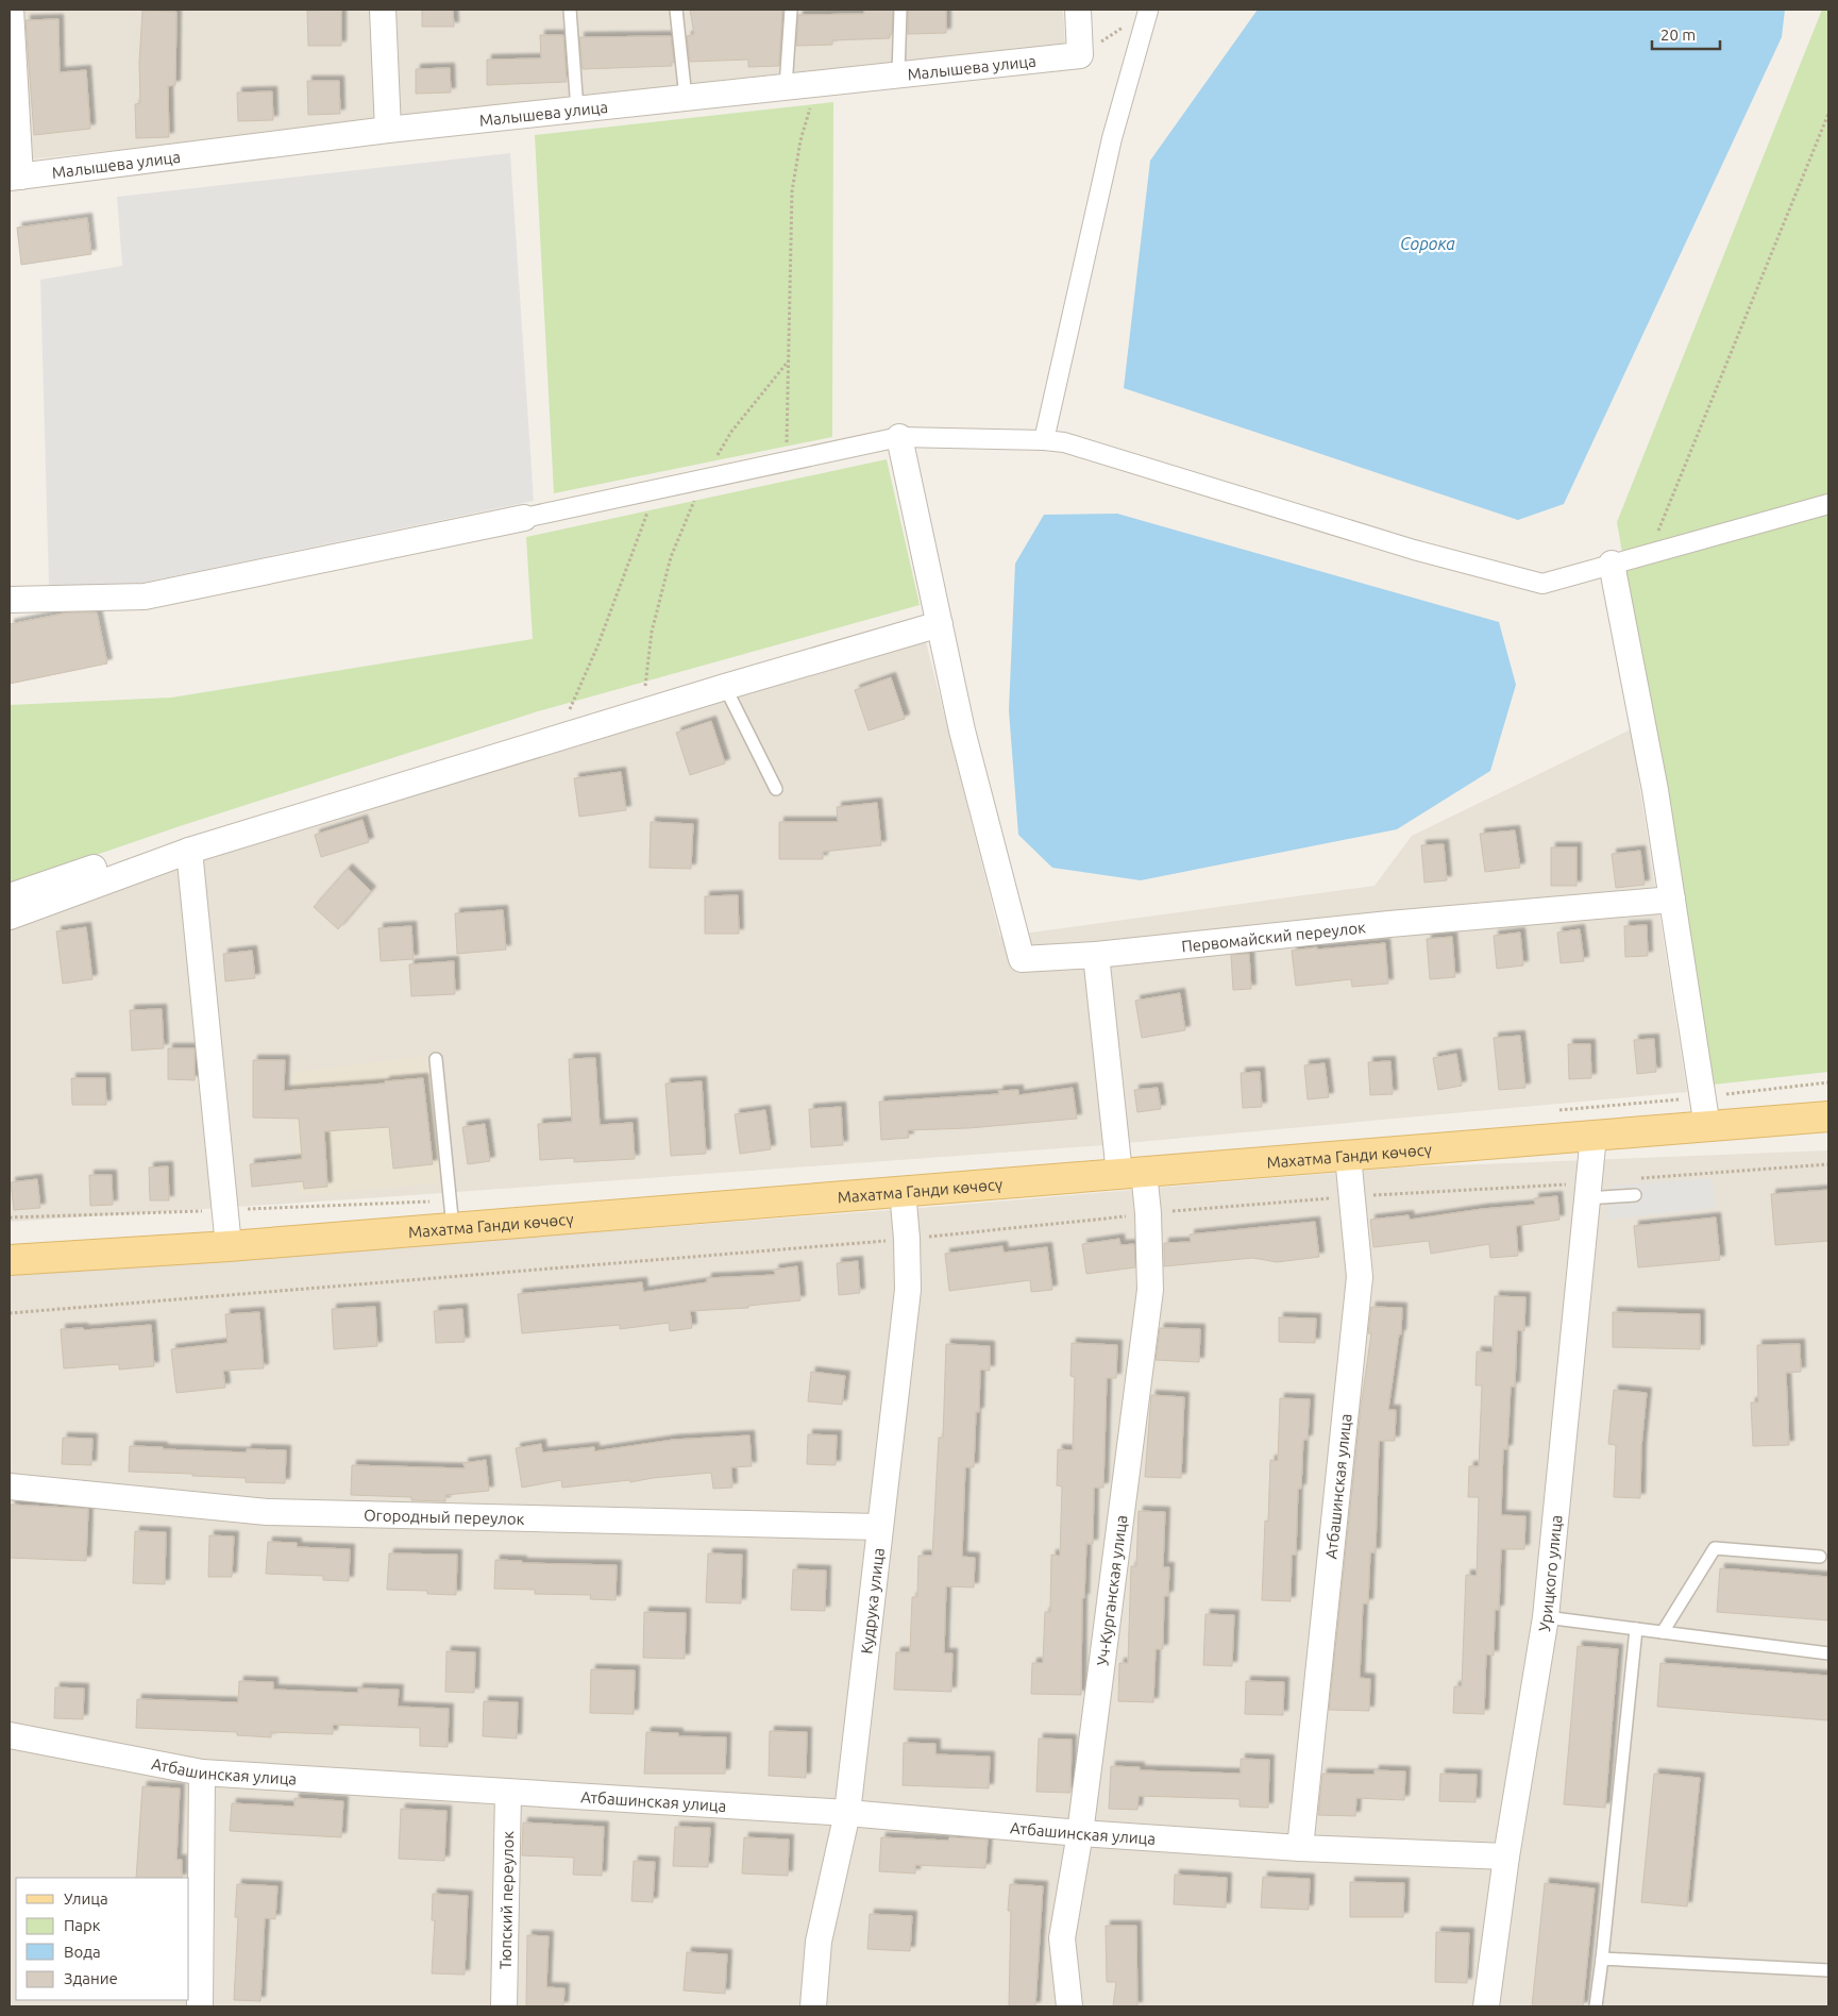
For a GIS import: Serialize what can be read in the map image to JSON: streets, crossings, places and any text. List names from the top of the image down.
{
  "streets": {
    "main road": ["Махатма Ганди көчөсү"],
    "street": [
      "Малышева улица",
      "Первомайский переулок",
      "Атбашинская улица",
      "Огородный переулок",
      "Урицкого улица",
      "Уч-Курганская улица",
      "Кудрука улица",
      "Тюпский переулок"
    ]
  },
  "crossings": [
    ["Махатма Ганди көчөсү", "Атбашинская улица"],
    ["Махатма Ганди көчөсү", "Урицкого улица"],
    ["Махатма Ганди көчөсү", "Уч-Курганская улица"],
    ["Махатма Ганди көчөсү", "Кудрука улица"],
    ["Атбашинская улица", "Урицкого улица"],
    ["Атбашинская улица", "Уч-Курганская улица"],
    ["Атбашинская улица", "Кудрука улица"],
    ["Атбашинская улица", "Тюпский переулок"],
    ["Огородный переулок", "Кудрука улица"]
  ],
  "water": ["Сорока"],
  "legend": [
    "Улица",
    "Парк",
    "Вода",
    "Здание"
  ],
  "scale_bar": "20 m"
}
